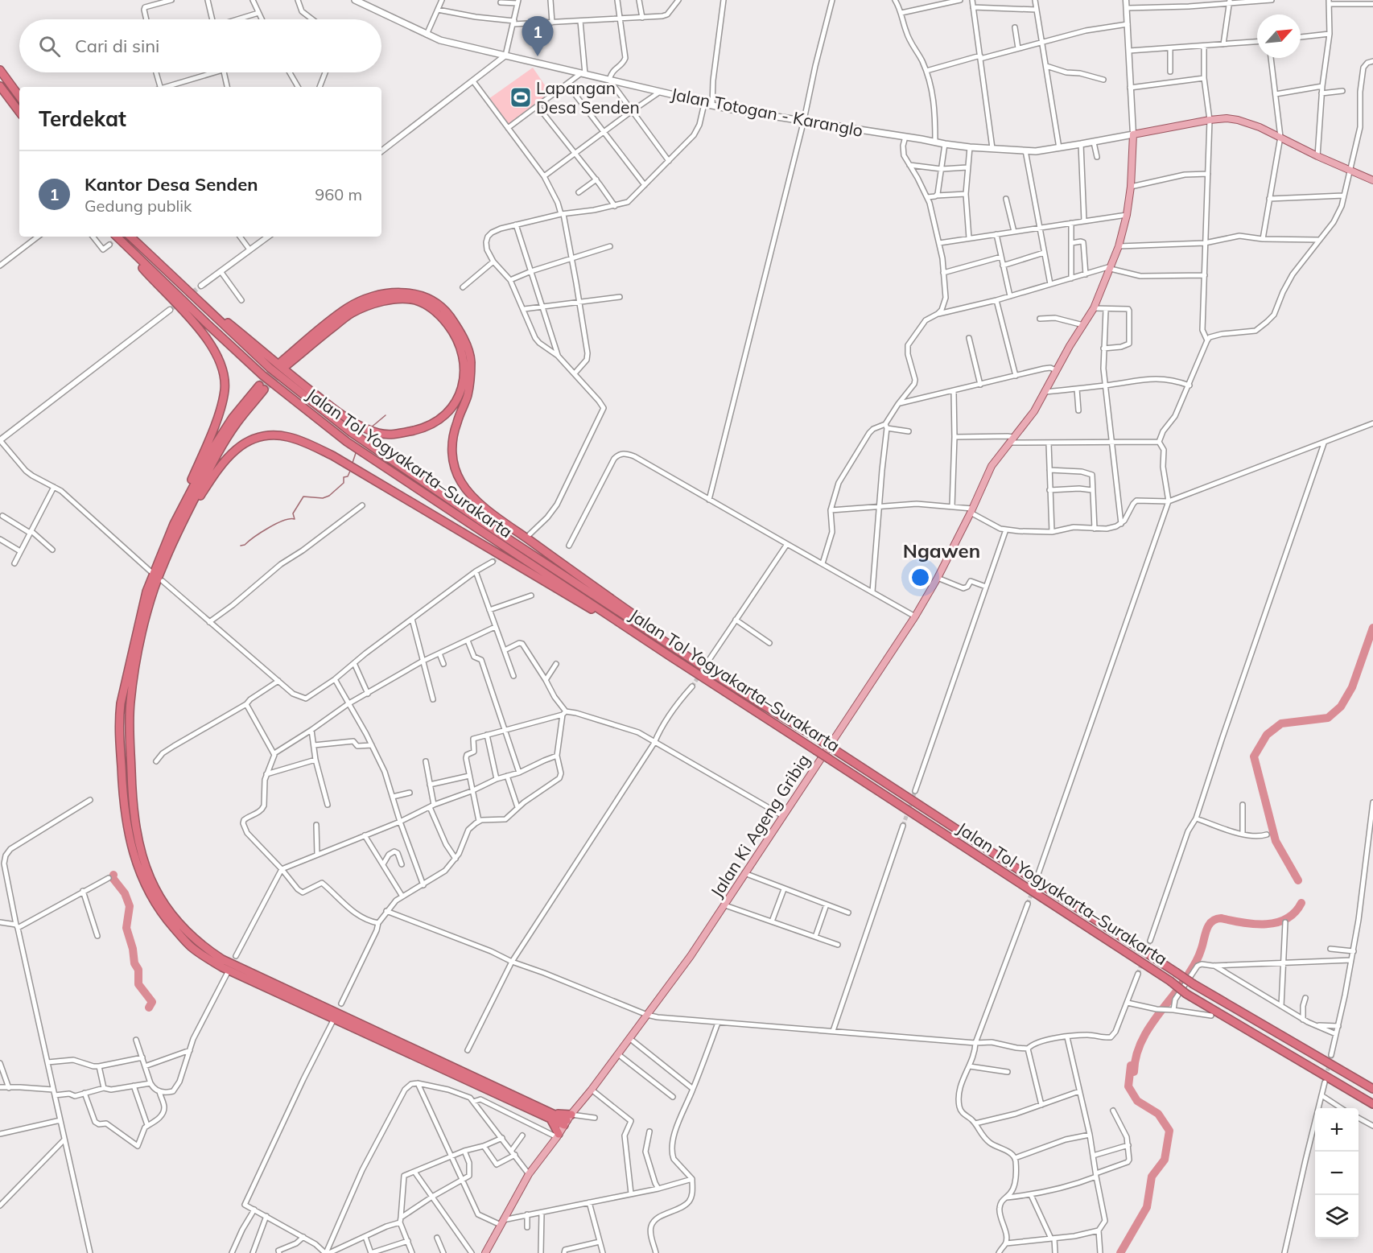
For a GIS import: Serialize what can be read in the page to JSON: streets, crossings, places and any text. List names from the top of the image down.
{
  "streets": {
    "highway": ["Jalan Tol Yogyakarta–Surakarta"],
    "main road": ["Jalan Totogan - Karanglo", "Jalan Ki Ageng Gribig"]
  },
  "crossings": [
    ["Jalan Totogan - Karanglo", "Jalan Ki Ageng Gribig"]
  ],
  "districts": ["Ngawen"],
  "places": {
    "sports": ["Lapangan Desa Senden"]
  },
  "north": "top right",
  "page": {
    "pins": "1",
    "search": "Cari di sini",
    "heading": "Terdekat",
    "list": [
      {
        "mark": "1",
        "name": "Kantor Desa Senden",
        "note": "Gedung publik",
        "value": "960 m"
      }
    ],
    "map_buttons": ["+", "−"]
  }
}
